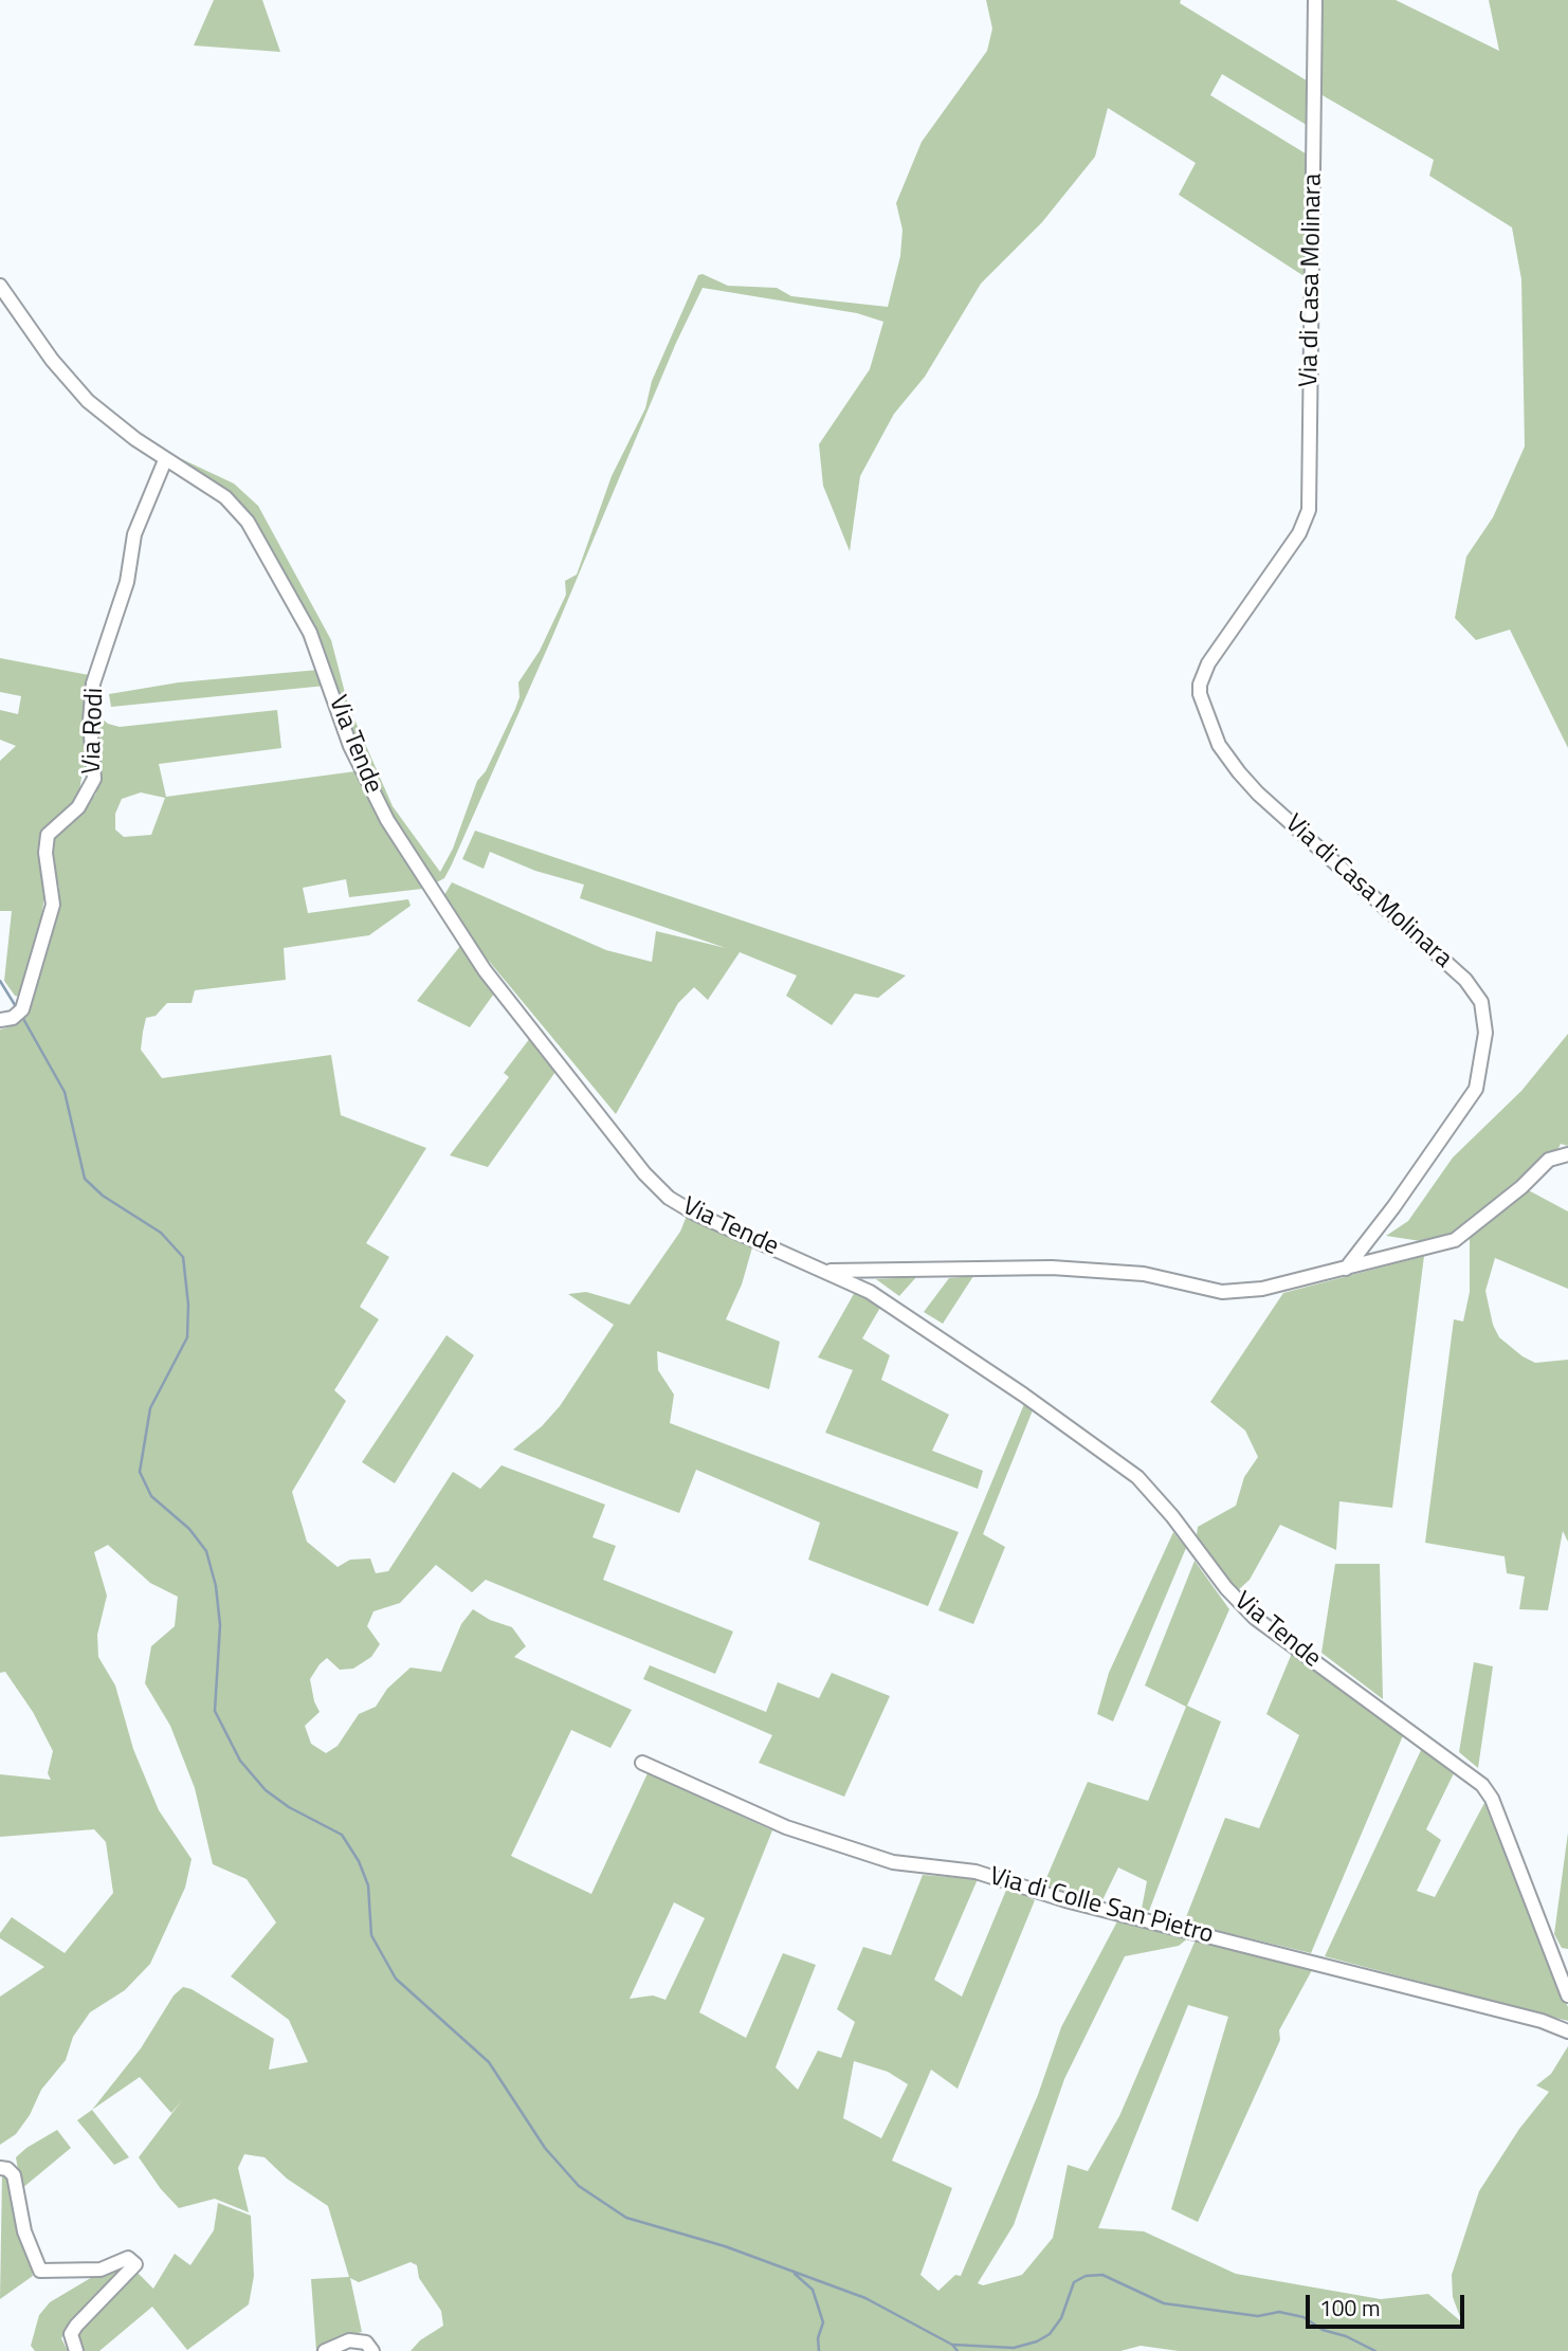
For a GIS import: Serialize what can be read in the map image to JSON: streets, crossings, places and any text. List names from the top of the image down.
{
  "streets": {
    "street": [
      "Via di Casa Molinara",
      "Via Rodi",
      "Via Tende",
      "Via di Colle San Pietro"
    ]
  },
  "crossings": [
    ["Via Rodi", "Via Tende"]
  ],
  "scale_bar": "100 m"
}
